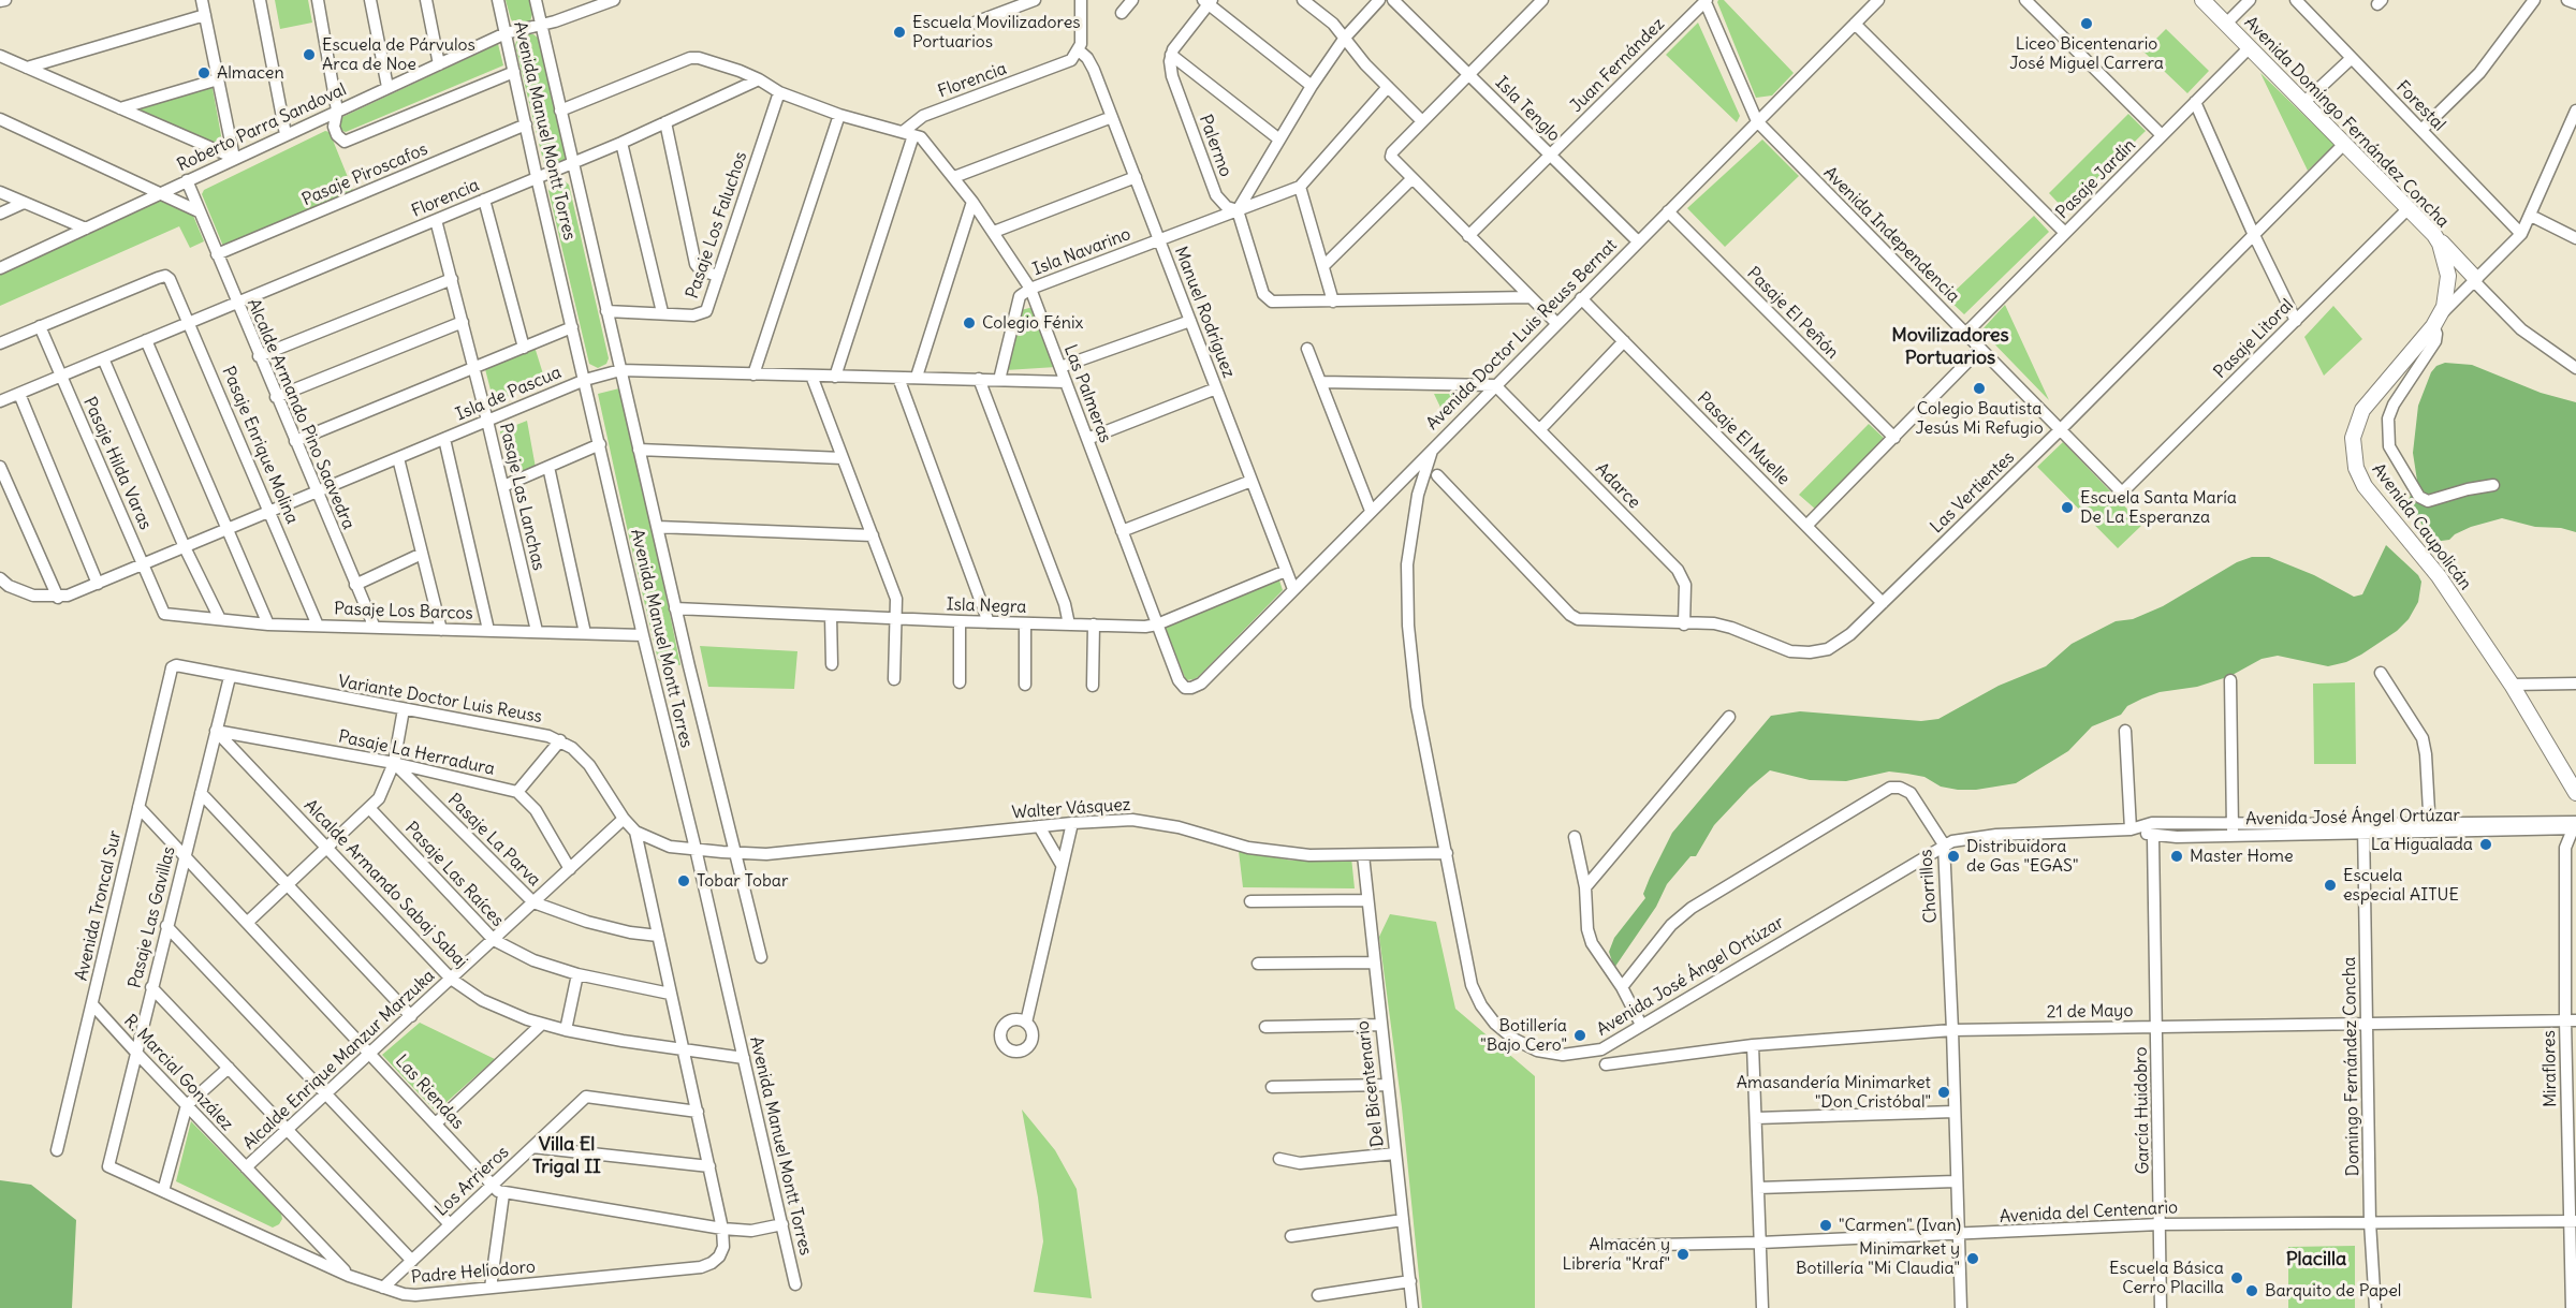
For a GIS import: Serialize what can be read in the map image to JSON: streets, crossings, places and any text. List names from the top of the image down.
{
  "streets": {
    "main road": ["Avenida Domingo Fernández Concha", "Avenida Caupolicán"],
    "street": [
      "Juan Fernández",
      "Florencia",
      "Forestal",
      "Isla Tenglo",
      "Roberto Parra Sandoval",
      "Avenida Manuel Montt Torres",
      "Palermo",
      "Pasaje Piroscafos",
      "Pasaje Jardín",
      "Pasaje Los Faluchos",
      "Avenida Independencia",
      "Isla Navarino",
      "Manuel Rodríguez",
      "Pasaje El Peñón",
      "Avenida Doctor Luis Reuss Bernat",
      "Pasaje Litoral",
      "Isla de Pascua",
      "Las Palmeras",
      "Alcalde Armando Pino Saavedra",
      "Pasaje El Muelle",
      "Pasaje Enrique Molina",
      "Pasaje Hilda Varas",
      "Adarce",
      "Las Vertientes",
      "Pasaje Las Lanchas",
      "Isla Negra",
      "Pasaje Los Barcos",
      "Variante Doctor Luis Reuss",
      "Pasaje La Herradura",
      "Walter Vásquez",
      "Avenida José Ángel Ortúzar",
      "Pasaje La Parva",
      "Pasaje Las Raíces",
      "Alcalde Armando Sabaj Sabaj",
      "Chorrillos",
      "Avenida Troncal Sur",
      "Pasaje Las Gavillas",
      "21 de Mayo",
      "Alcalde Enrique Manzur Marzuka",
      "Domingo Fernández Concha",
      "Miraflores",
      "R. Marcial González",
      "Del Bicentenario",
      "Las Riendas",
      "García Huidobro",
      "Los Arrieros",
      "Avenida del Centenario",
      "Padre Heliodoro"
    ]
  },
  "crossings": [
    ["Juan Fernández", "Isla Tenglo"],
    ["Juan Fernández", "Avenida Independencia"],
    ["Florencia", "Avenida Manuel Montt Torres"],
    ["Florencia", "Manuel Rodríguez"],
    ["Florencia", "Las Palmeras"],
    ["Florencia", "Alcalde Armando Pino Saavedra"],
    ["Florencia", "Pasaje Enrique Molina"],
    ["Florencia", "Pasaje Hilda Varas"],
    ["Florencia", "Pasaje Las Lanchas"],
    ["Isla Tenglo", "Avenida Doctor Luis Reuss Bernat"],
    ["Avenida Domingo Fernández Concha", "Pasaje Jardín"],
    ["Avenida Domingo Fernández Concha", "Pasaje Litoral"],
    ["Avenida Domingo Fernández Concha", "Las Vertientes"],
    ["Avenida Domingo Fernández Concha", "Avenida Caupolicán"],
    ["Roberto Parra Sandoval", "Avenida Manuel Montt Torres"],
    ["Roberto Parra Sandoval", "Alcalde Armando Pino Saavedra"],
    ["Avenida Manuel Montt Torres", "Pasaje Piroscafos"],
    ["Avenida Manuel Montt Torres", "Pasaje Los Faluchos"],
    ["Avenida Manuel Montt Torres", "Isla de Pascua"],
    ["Avenida Manuel Montt Torres", "Isla Negra"],
    ["Avenida Manuel Montt Torres", "Pasaje Los Barcos"],
    ["Avenida Manuel Montt Torres", "Variante Doctor Luis Reuss"],
    ["Avenida Manuel Montt Torres", "Walter Vásquez"],
    ["Avenida Manuel Montt Torres", "Alcalde Armando Sabaj Sabaj"],
    ["Avenida Manuel Montt Torres", "Las Riendas"],
    ["Palermo", "Isla Navarino"],
    ["Pasaje Piroscafos", "Alcalde Armando Pino Saavedra"],
    ["Pasaje Jardín", "Avenida Independencia"],
    ["Avenida Independencia", "Avenida Doctor Luis Reuss Bernat"],
    ["Avenida Independencia", "Pasaje Litoral"],
    ["Avenida Independencia", "Las Vertientes"],
    ["Isla Navarino", "Manuel Rodríguez"],
    ["Isla Navarino", "Isla de Pascua"],
    ["Isla Navarino", "Las Palmeras"],
    ["Manuel Rodríguez", "Avenida Doctor Luis Reuss Bernat"],
    ["Manuel Rodríguez", "Isla Negra"],
    ["Pasaje El Peñón", "Avenida Doctor Luis Reuss Bernat"],
    ["Avenida Doctor Luis Reuss Bernat", "Las Palmeras"],
    ["Avenida Doctor Luis Reuss Bernat", "Pasaje El Muelle"],
    ["Avenida Doctor Luis Reuss Bernat", "Adarce"],
    ["Avenida Doctor Luis Reuss Bernat", "Avenida José Ángel Ortúzar"],
    ["Isla de Pascua", "Las Palmeras"],
    ["Isla de Pascua", "Alcalde Armando Pino Saavedra"],
    ["Isla de Pascua", "Pasaje Enrique Molina"],
    ["Isla de Pascua", "Pasaje Hilda Varas"],
    ["Isla de Pascua", "Pasaje Las Lanchas"],
    ["Las Palmeras", "Isla Negra"],
    ["Alcalde Armando Pino Saavedra", "Pasaje Los Barcos"],
    ["Pasaje El Muelle", "Las Vertientes"],
    ["Pasaje Enrique Molina", "Pasaje Hilda Varas"],
    ["Pasaje Enrique Molina", "Pasaje Los Barcos"],
    ["Pasaje Hilda Varas", "Pasaje Los Barcos"],
    ["Adarce", "Las Vertientes"],
    ["Pasaje Las Lanchas", "Pasaje Los Barcos"],
    ["Variante Doctor Luis Reuss", "Walter Vásquez"],
    ["Variante Doctor Luis Reuss", "Avenida Troncal Sur"],
    ["Variante Doctor Luis Reuss", "Pasaje Las Gavillas"],
    ["Variante Doctor Luis Reuss", "Alcalde Enrique Manzur Marzuka"],
    ["Pasaje La Herradura", "Pasaje La Parva"],
    ["Pasaje La Herradura", "Alcalde Armando Sabaj Sabaj"],
    ["Pasaje La Herradura", "Pasaje Las Gavillas"],
    ["Walter Vásquez", "Avenida José Ángel Ortúzar"],
    ["Walter Vásquez", "Del Bicentenario"],
    ["Avenida José Ángel Ortúzar", "Chorrillos"],
    ["Avenida José Ángel Ortúzar", "Domingo Fernández Concha"],
    ["Avenida José Ángel Ortúzar", "Miraflores"],
    ["Avenida José Ángel Ortúzar", "García Huidobro"],
    ["Pasaje La Parva", "Alcalde Enrique Manzur Marzuka"],
    ["Pasaje Las Raíces", "Alcalde Enrique Manzur Marzuka"],
    ["Alcalde Armando Sabaj Sabaj", "Pasaje Las Gavillas"],
    ["Alcalde Armando Sabaj Sabaj", "Alcalde Enrique Manzur Marzuka"],
    ["Chorrillos", "21 de Mayo"],
    ["Chorrillos", "Avenida del Centenario"],
    ["Avenida Troncal Sur", "R. Marcial González"],
    ["Avenida Troncal Sur", "Las Riendas"],
    ["Pasaje Las Gavillas", "R. Marcial González"],
    ["Pasaje Las Gavillas", "Las Riendas"],
    ["Pasaje Las Gavillas", "Padre Heliodoro"],
    ["21 de Mayo", "Domingo Fernández Concha"],
    ["21 de Mayo", "Miraflores"],
    ["21 de Mayo", "García Huidobro"],
    ["Alcalde Enrique Manzur Marzuka", "R. Marcial González"],
    ["Alcalde Enrique Manzur Marzuka", "Las Riendas"],
    ["Domingo Fernández Concha", "Avenida del Centenario"],
    ["Miraflores", "Avenida del Centenario"],
    ["R. Marcial González", "Padre Heliodoro"],
    ["Las Riendas", "Los Arrieros"],
    ["Las Riendas", "Padre Heliodoro"],
    ["García Huidobro", "Avenida del Centenario"],
    ["Los Arrieros", "Padre Heliodoro"]
  ],
  "districts": ["Movilizadores Portuarios", "Villa El Trigal II", "Placilla"],
  "places": [
    "Liceo Bicentenario José Miguel Carrera",
    "Escuela Movilizadores Portuarios",
    "Escuela de Párvulos Arca de Noe",
    "Almacen",
    "Colegio Fénix",
    "Colegio Bautista Jesús Mi Refugio",
    "Escuela Santa María De La Esperanza",
    "La Higualada",
    "Distribuidora de Gas \"EGAS\"",
    "Master Home",
    "Tobar Tobar",
    "Escuela especial AITUE",
    "Botillería \"Bajo Cero\"",
    "Amasandería Minimarket \"Don Cristóbal\"",
    "\"Carmen\" (Ivan)",
    "Almacén y Librería \"Kraf\"",
    "Minimarket y Botillería \"Mi Claudia\"",
    "Escuela Básica Cerro Placilla",
    "Barquito de Papel"
  ]
}
